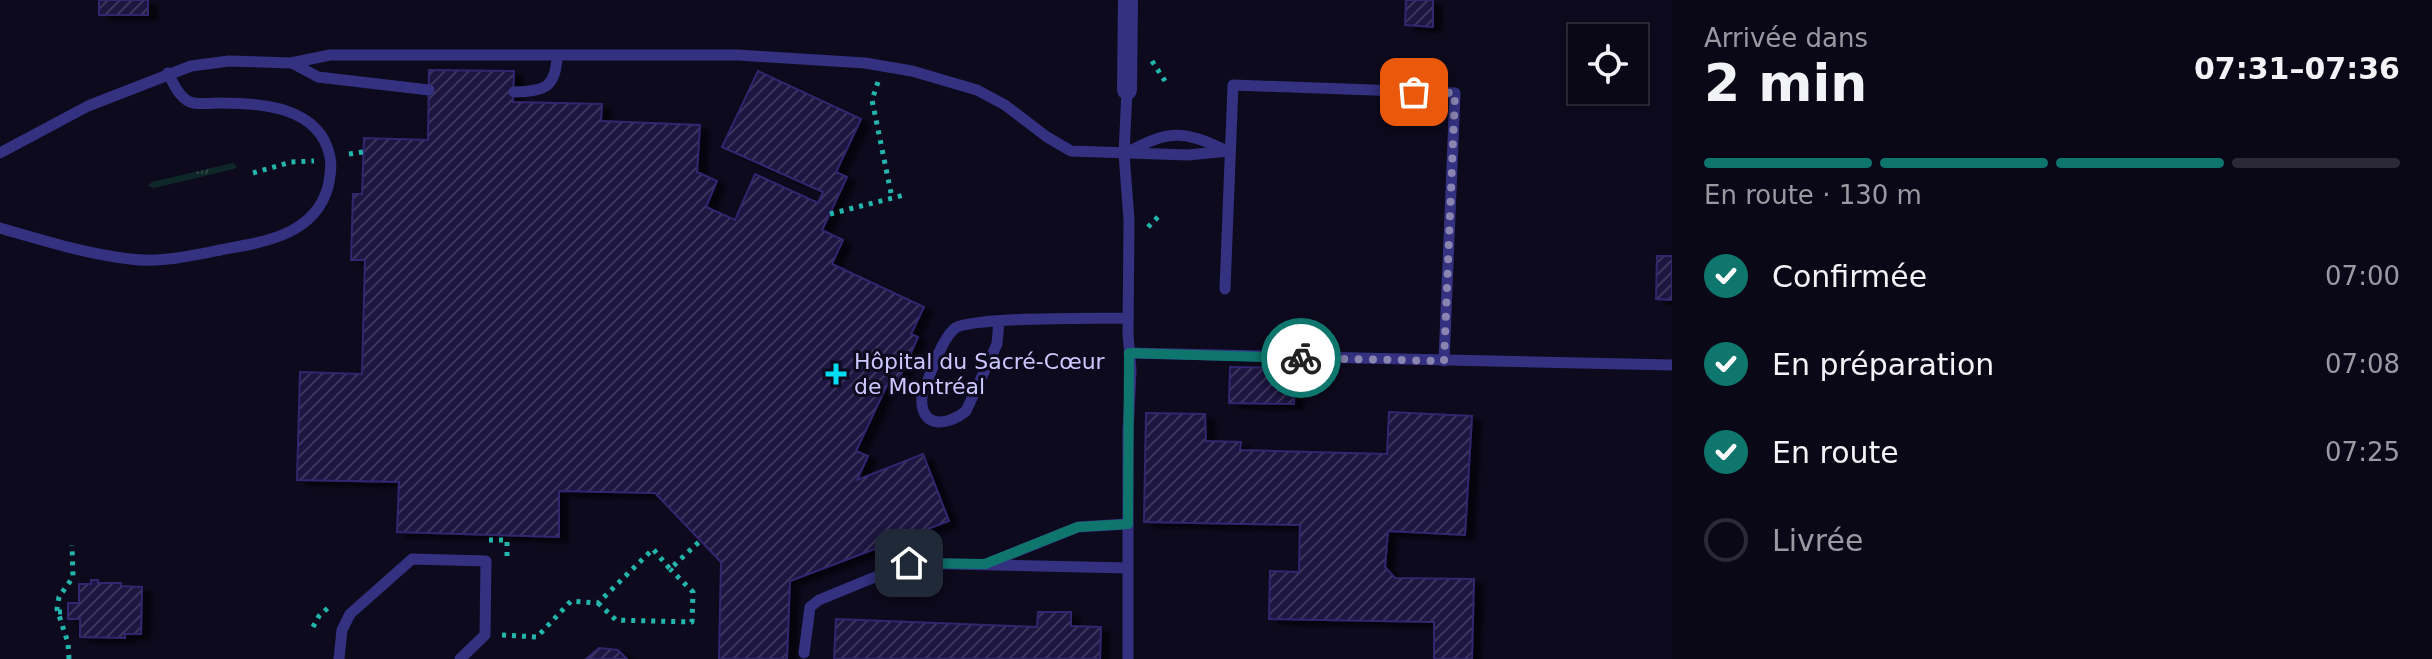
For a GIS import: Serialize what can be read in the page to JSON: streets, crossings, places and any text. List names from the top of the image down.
{
  "places": {
    "health": ["Hôpital du Sacré-Cœur de Montréal"]
  },
  "page": {
    "heading": ["2 min", "Arrivée dans", "07:31–07:36"],
    "bar": "En route · 130 m",
    "list": [
      ["Confirmée", "07:00"],
      ["En préparation", "07:08"],
      ["En route", "07:25"],
      "Livrée"
    ]
  }
}
